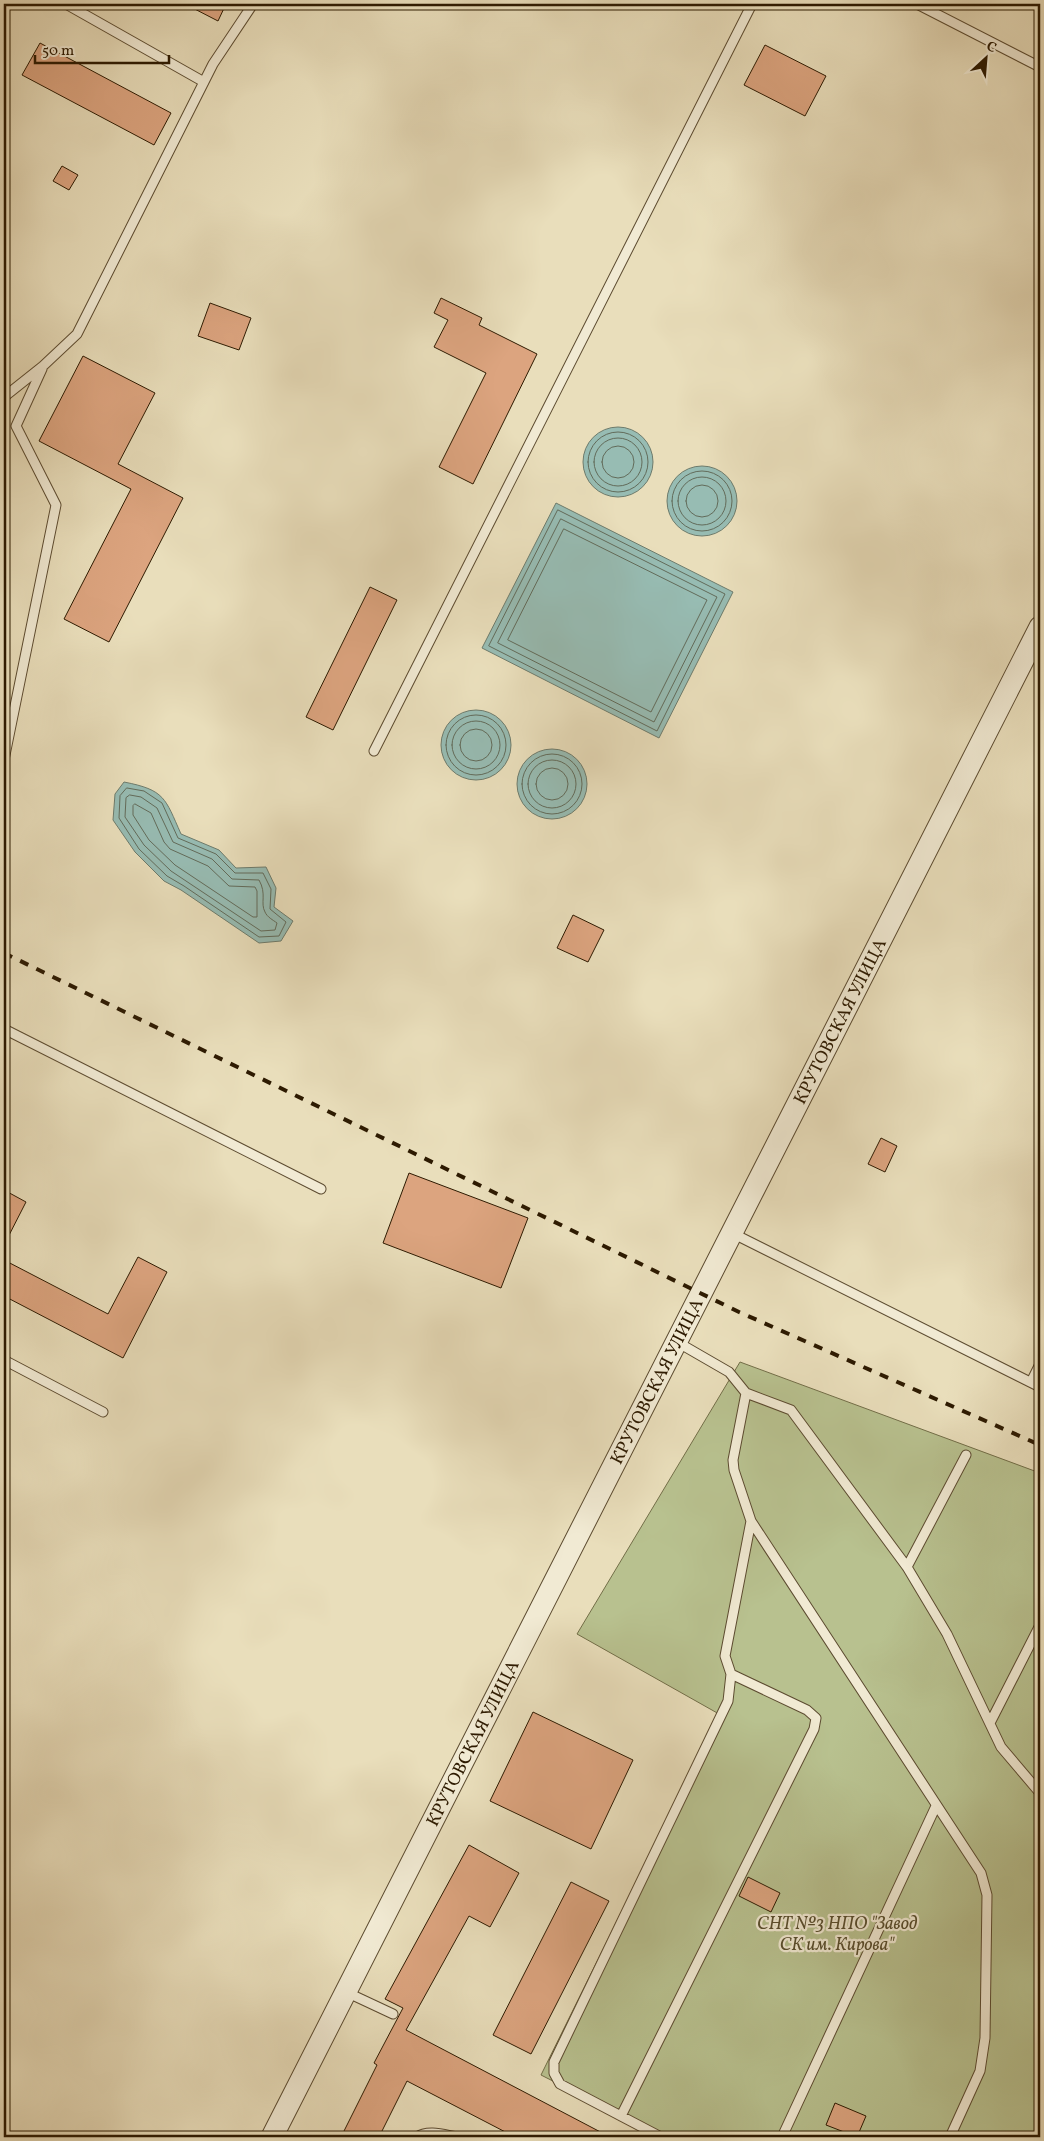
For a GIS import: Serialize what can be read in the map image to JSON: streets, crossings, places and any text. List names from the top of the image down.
{
  "streets": {
    "street": ["КРУТОВСКАЯ УЛИЦА"]
  },
  "parks": ["СНТ №3 НПО \"Завод СК им. Кирова\""],
  "scale_bar": "50 m",
  "north": "top right"
}
